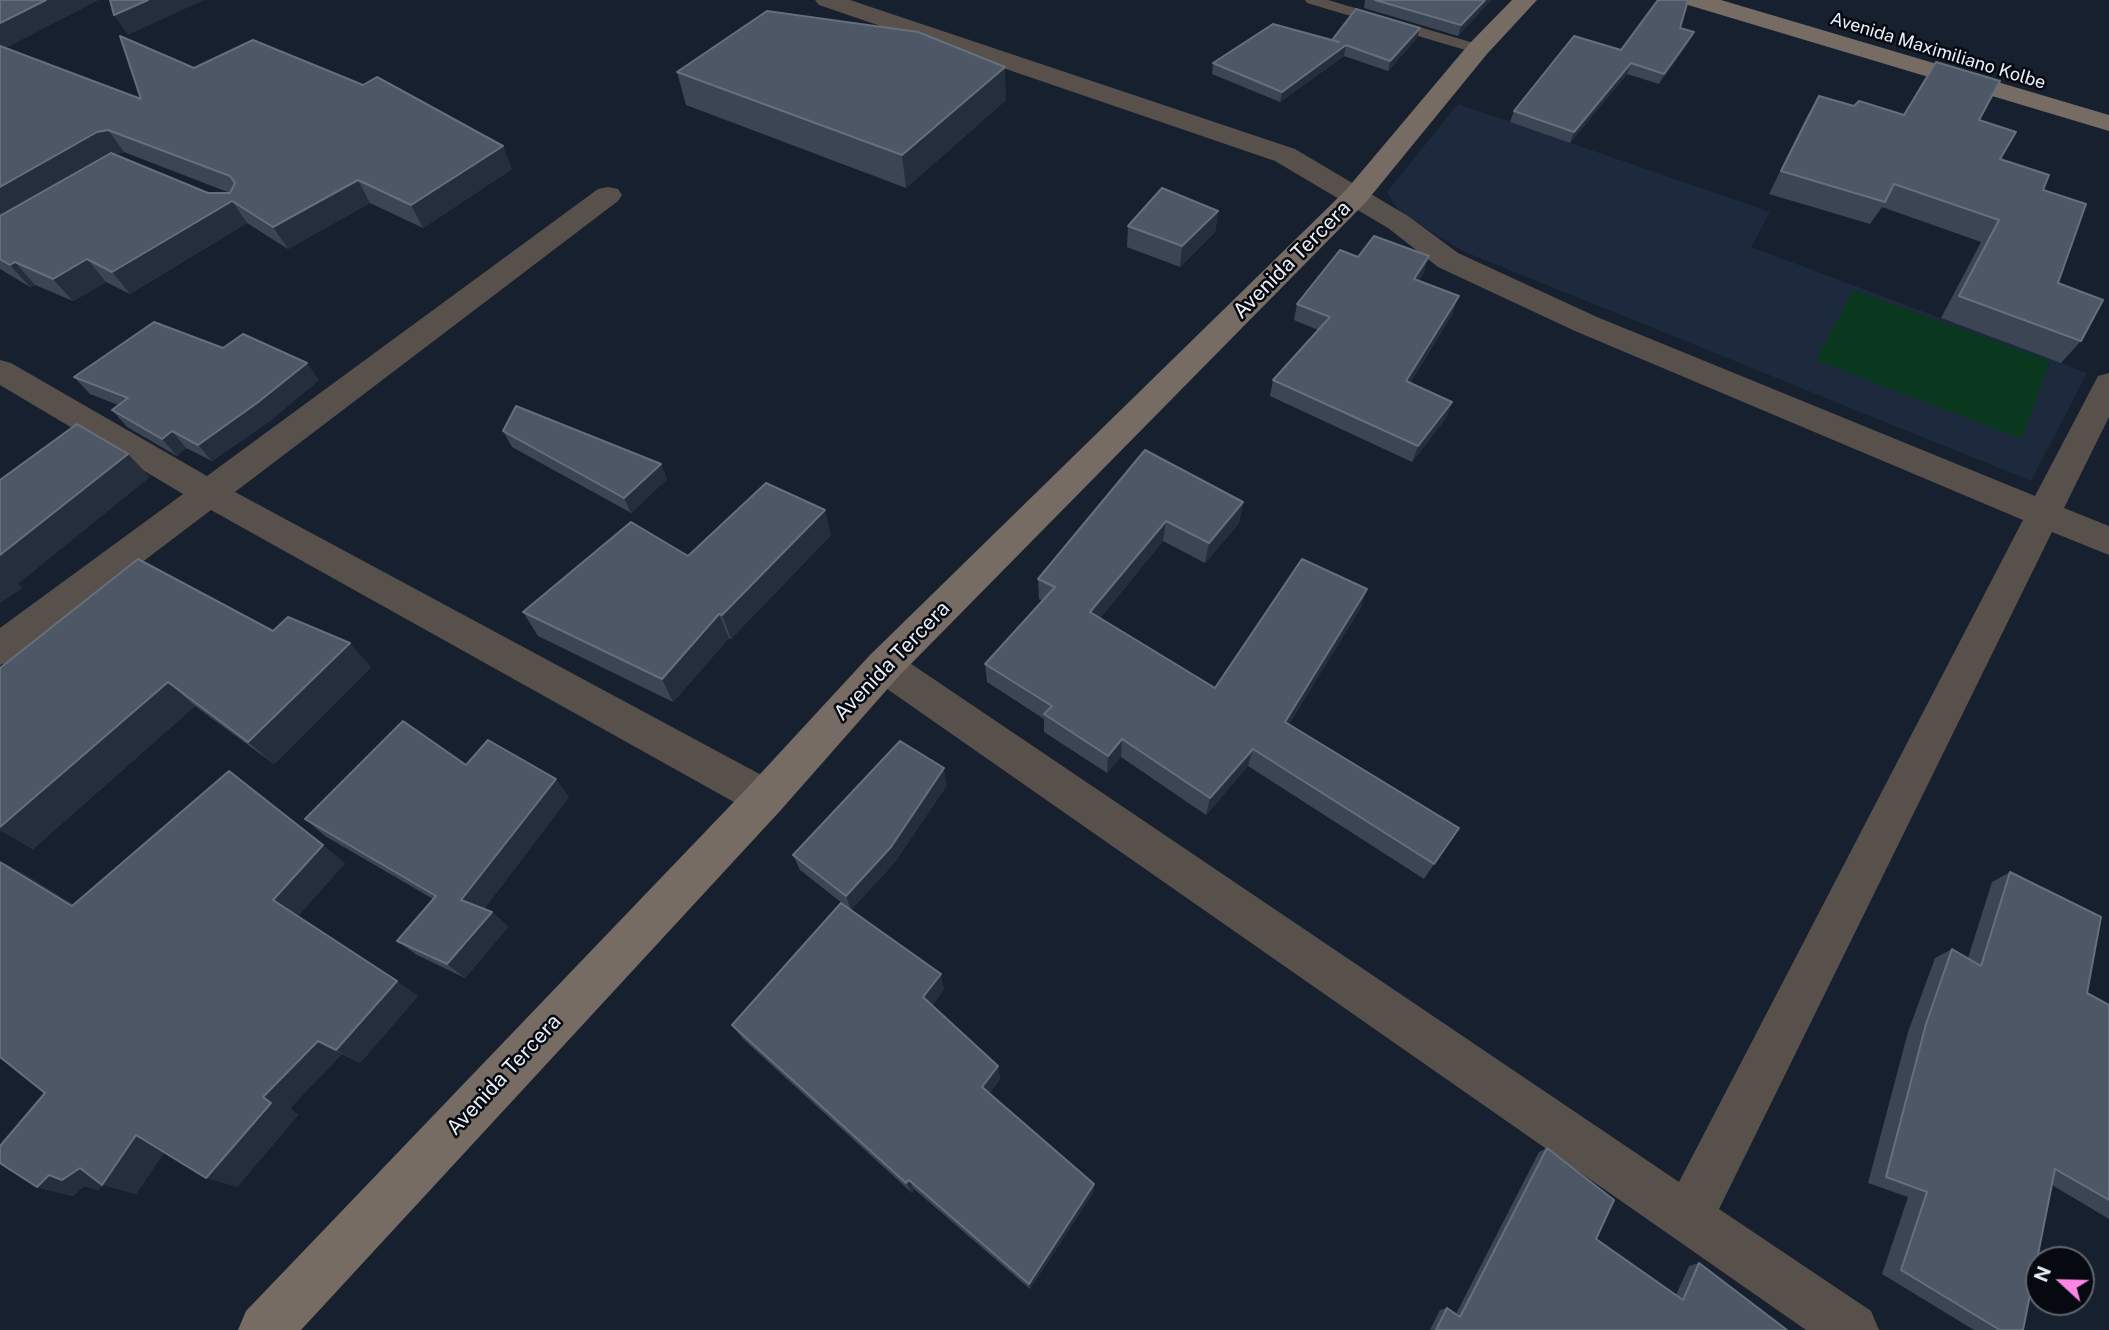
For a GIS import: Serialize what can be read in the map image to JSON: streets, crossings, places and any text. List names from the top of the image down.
{
  "streets": {
    "street": ["Avenida Maximiliano Kolbe", "Avenida Tercera"]
  },
  "north": "left"
}
